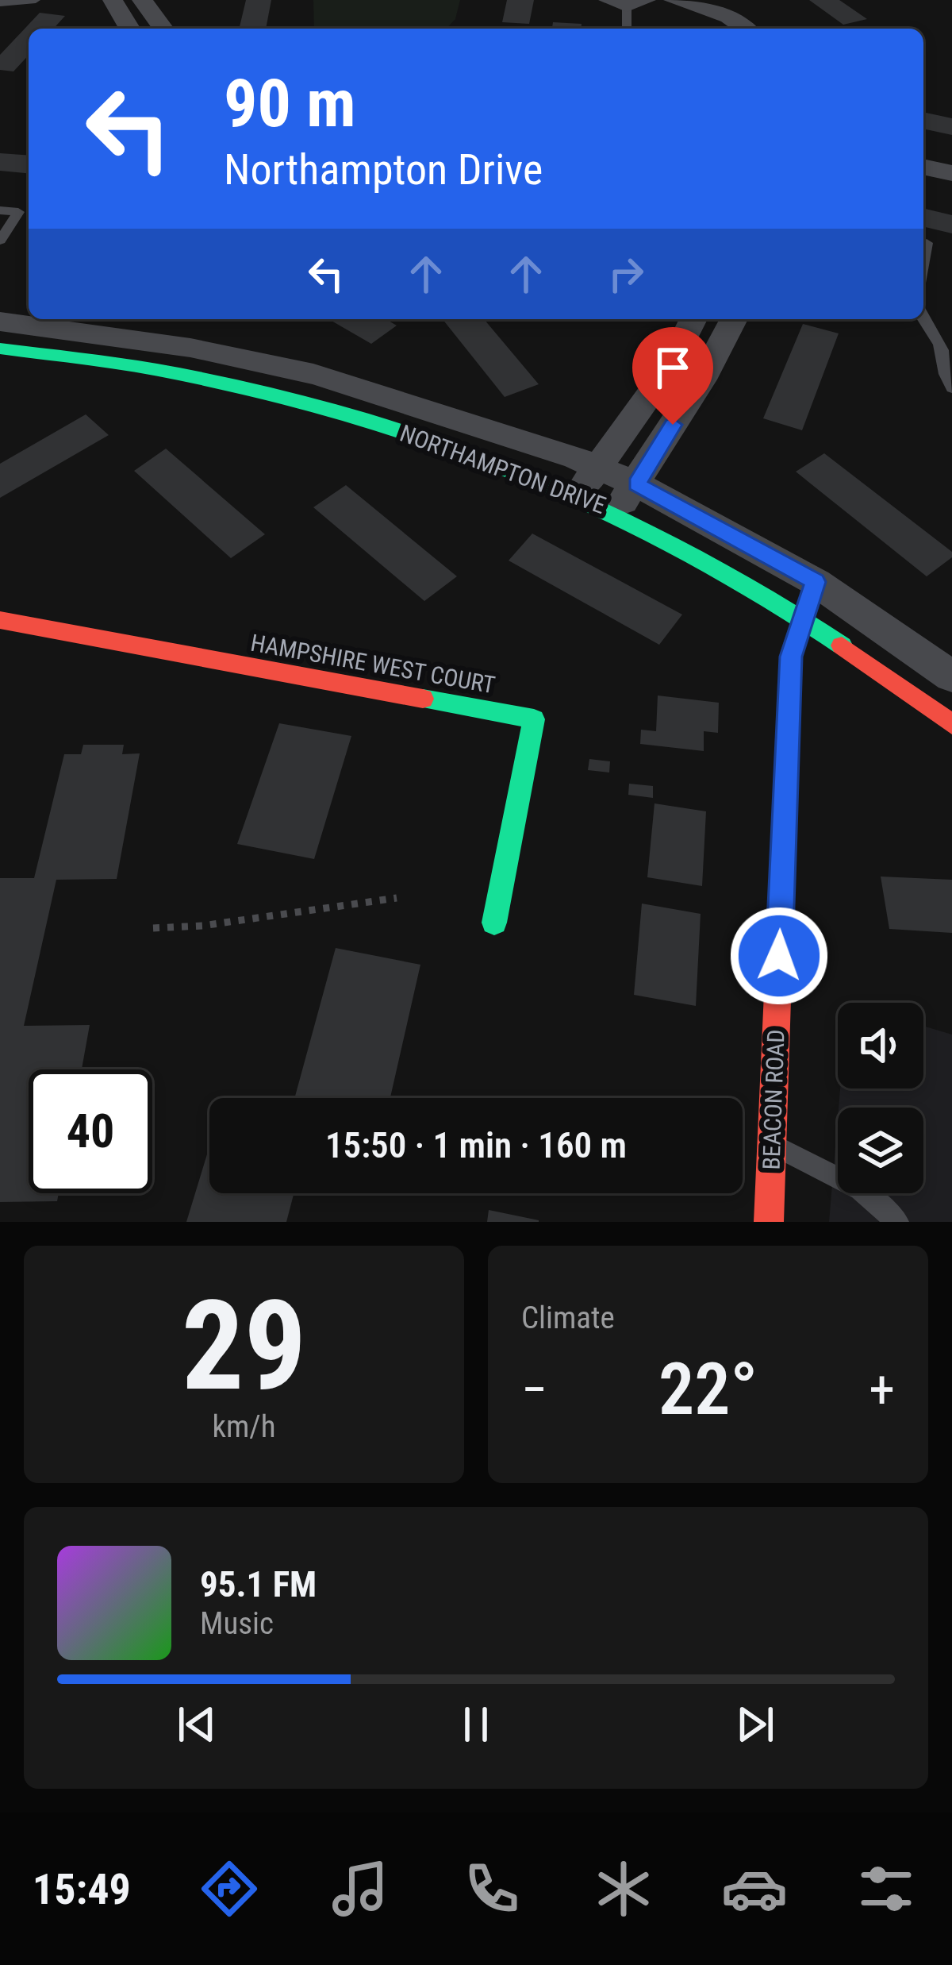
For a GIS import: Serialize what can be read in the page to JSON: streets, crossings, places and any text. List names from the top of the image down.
{
  "streets": {
    "street": ["NORTHAMPTON DRIVE", "HAMPSHIRE WEST COURT", "BEACON ROAD"]
  },
  "crossings": [
    ["NORTHAMPTON DRIVE", "BEACON ROAD"]
  ],
  "page": {
    "turn": ["90 m", "Northampton Drive"],
    "limit": "40",
    "trip": "15:50 · 1 min · 160 m",
    "tile": [
      ["29", "km/h"],
      "Climate"
    ],
    "heat": ["−", "22°", "+"],
    "song": ["95.1 FM", "Music"],
    "tabs": "15:49"
  }
}
